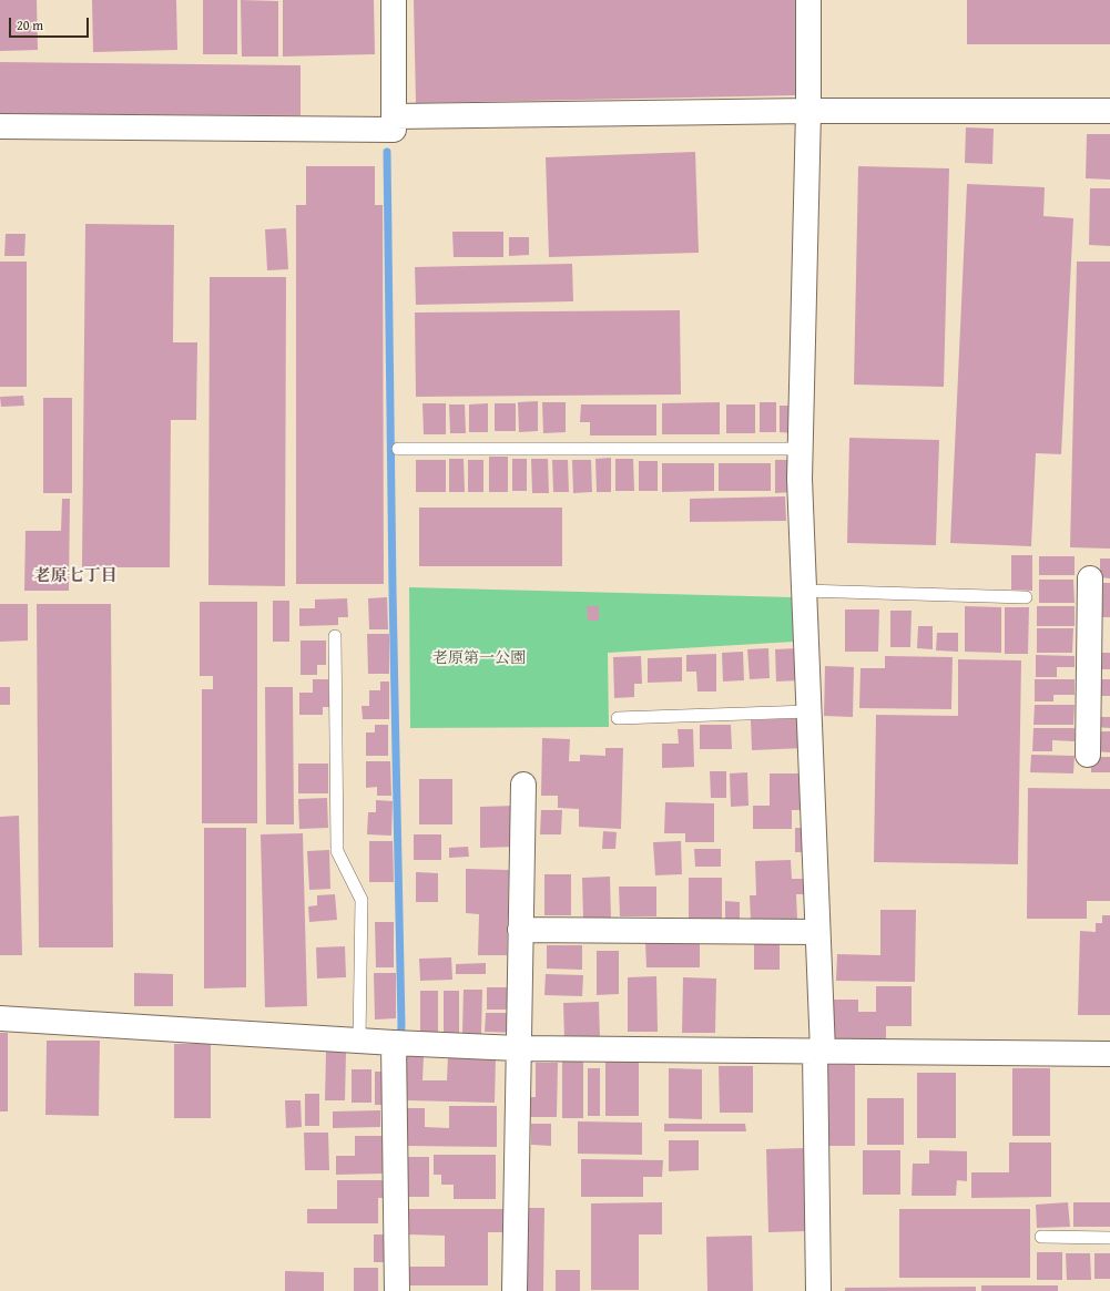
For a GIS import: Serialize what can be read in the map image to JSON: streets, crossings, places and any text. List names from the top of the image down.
{
  "districts": ["老原七丁目"],
  "parks": ["老原第一公園"],
  "scale_bar": "20 m"
}
